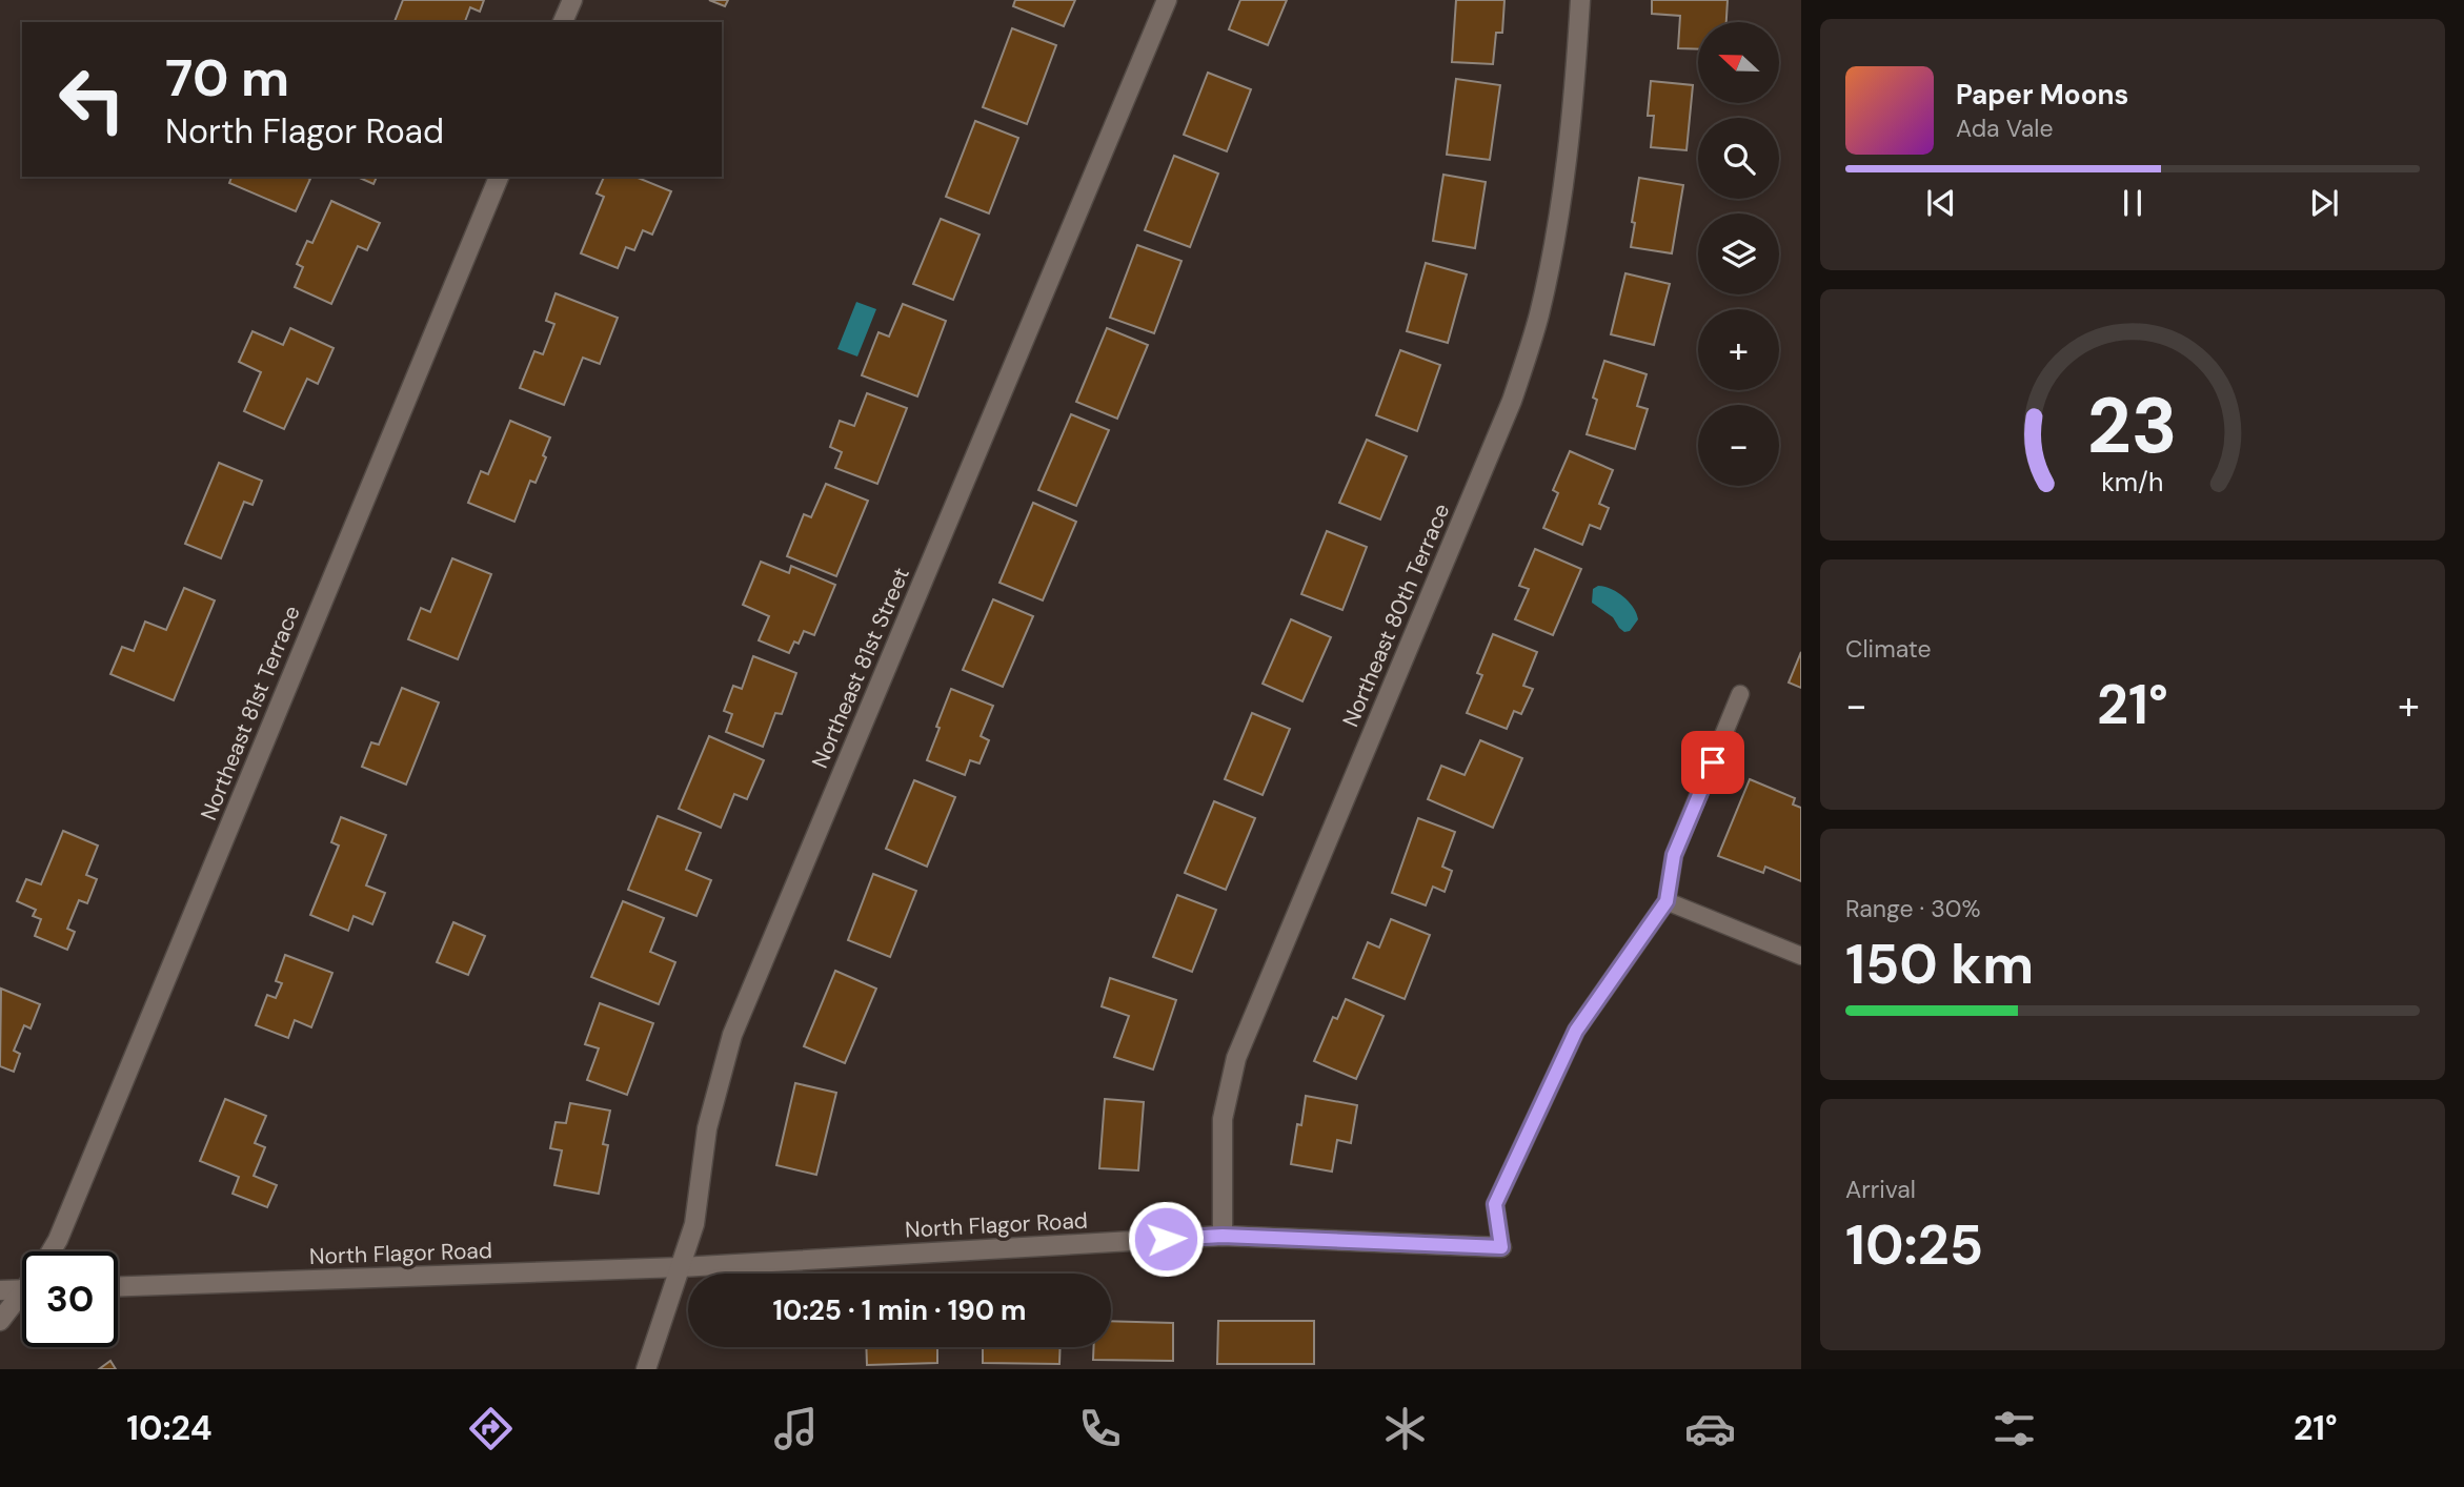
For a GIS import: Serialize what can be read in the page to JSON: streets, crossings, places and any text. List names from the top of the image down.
{
  "streets": {
    "street": [
      "Northeast 80th Terrace",
      "Northeast 81st Street",
      "Northeast 81st Terrace",
      "North Flagor Road"
    ]
  },
  "crossings": [
    ["Northeast 80th Terrace", "North Flagor Road"],
    ["Northeast 81st Street", "North Flagor Road"]
  ],
  "north": "left",
  "page": {
    "map_buttons": ["+", "−"],
    "turn": ["70 m", "North Flagor Road"],
    "song": ["Paper Moons", "Ada Vale"],
    "tile": [
      "Climate",
      ["Range · 30%", "150 km"],
      ["Arrival", "10:25"]
    ],
    "heat": ["−", "21°", "+"],
    "limit": "30",
    "trip": "10:25 · 1 min · 190 m",
    "tabs": ["10:24", "21°"],
    "gauge": ["23", "km/h"]
  }
}
